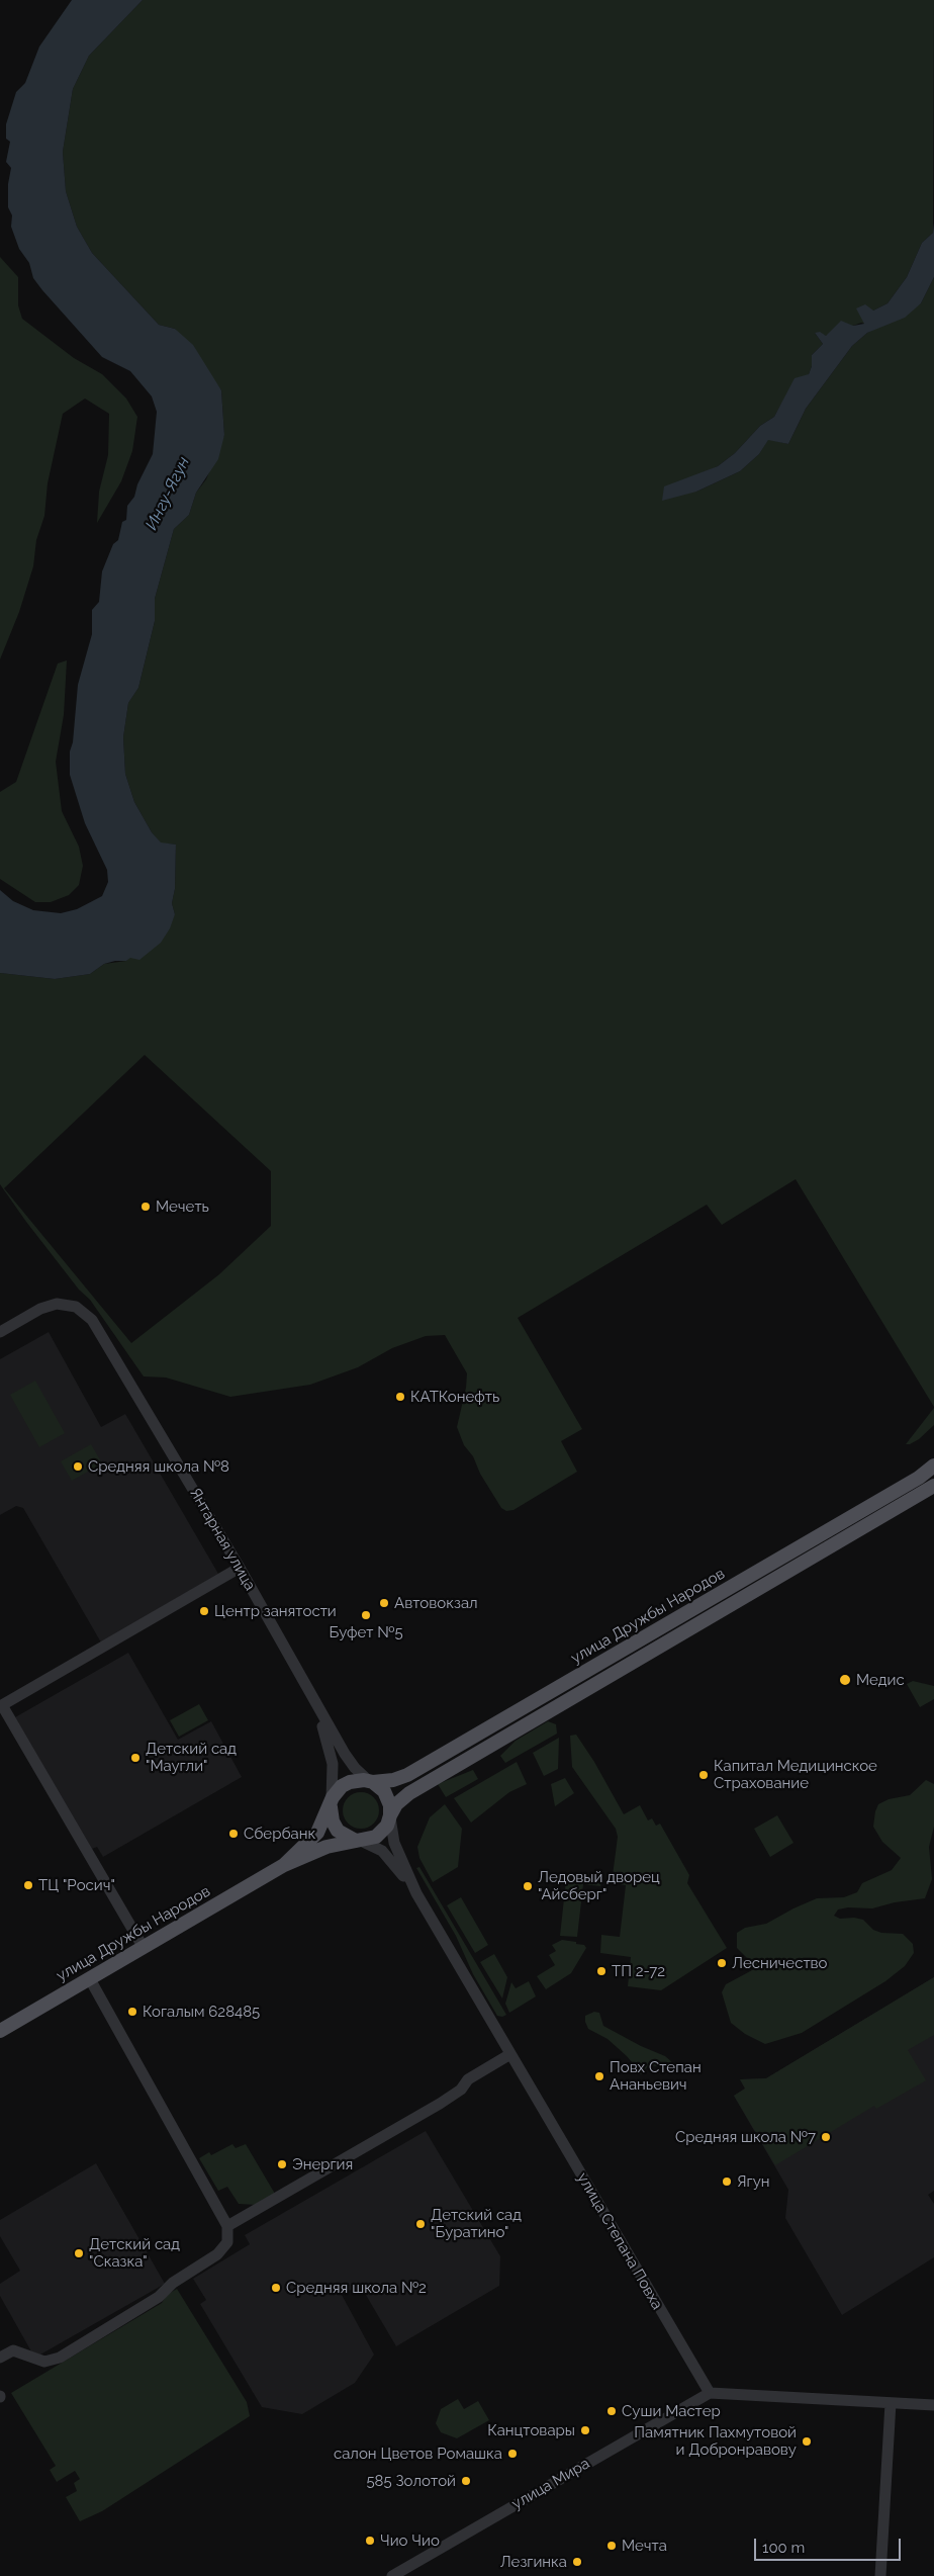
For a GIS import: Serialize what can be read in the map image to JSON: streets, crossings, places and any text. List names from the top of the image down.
{
  "streets": {
    "main road": ["улица Дружбы Народов"],
    "street": ["Янтарная улица", "улица Степана Повха", "улица Мира"]
  },
  "crossings": [
    ["улица Степана Повха", "улица Мира"]
  ],
  "water": ["Ингу-Ягун"],
  "places": [
    "Мечеть",
    "КАТКонефть",
    "Средняя школа №8",
    "Автовокзал",
    "Центр занятости",
    "Буфет №5",
    "Медис",
    "Детский сад \"Маугли\"",
    "Капитал Медицинское Страхование",
    "Сбербанк",
    "ТЦ \"Росич\"",
    "Ледовый дворец \"Айсберг\"",
    "Лесничество",
    "ТП 2-72",
    "Когалым 628485",
    "Повх Степан Ананьевич",
    "Средняя школа №7",
    "Энергия",
    "Ягун",
    "Детский сад \"Буратино\"",
    "Детский сад \"Сказка\"",
    "Средняя школа №2",
    "Суши Мастер",
    "Канцтовары",
    "Памятник Пахмутовой и Добронравову",
    "салон Цветов Ромашка",
    "585 Золотой",
    "Чио Чио",
    "Мечта",
    "Лезгинка"
  ],
  "scale_bar": "100 m"
}
